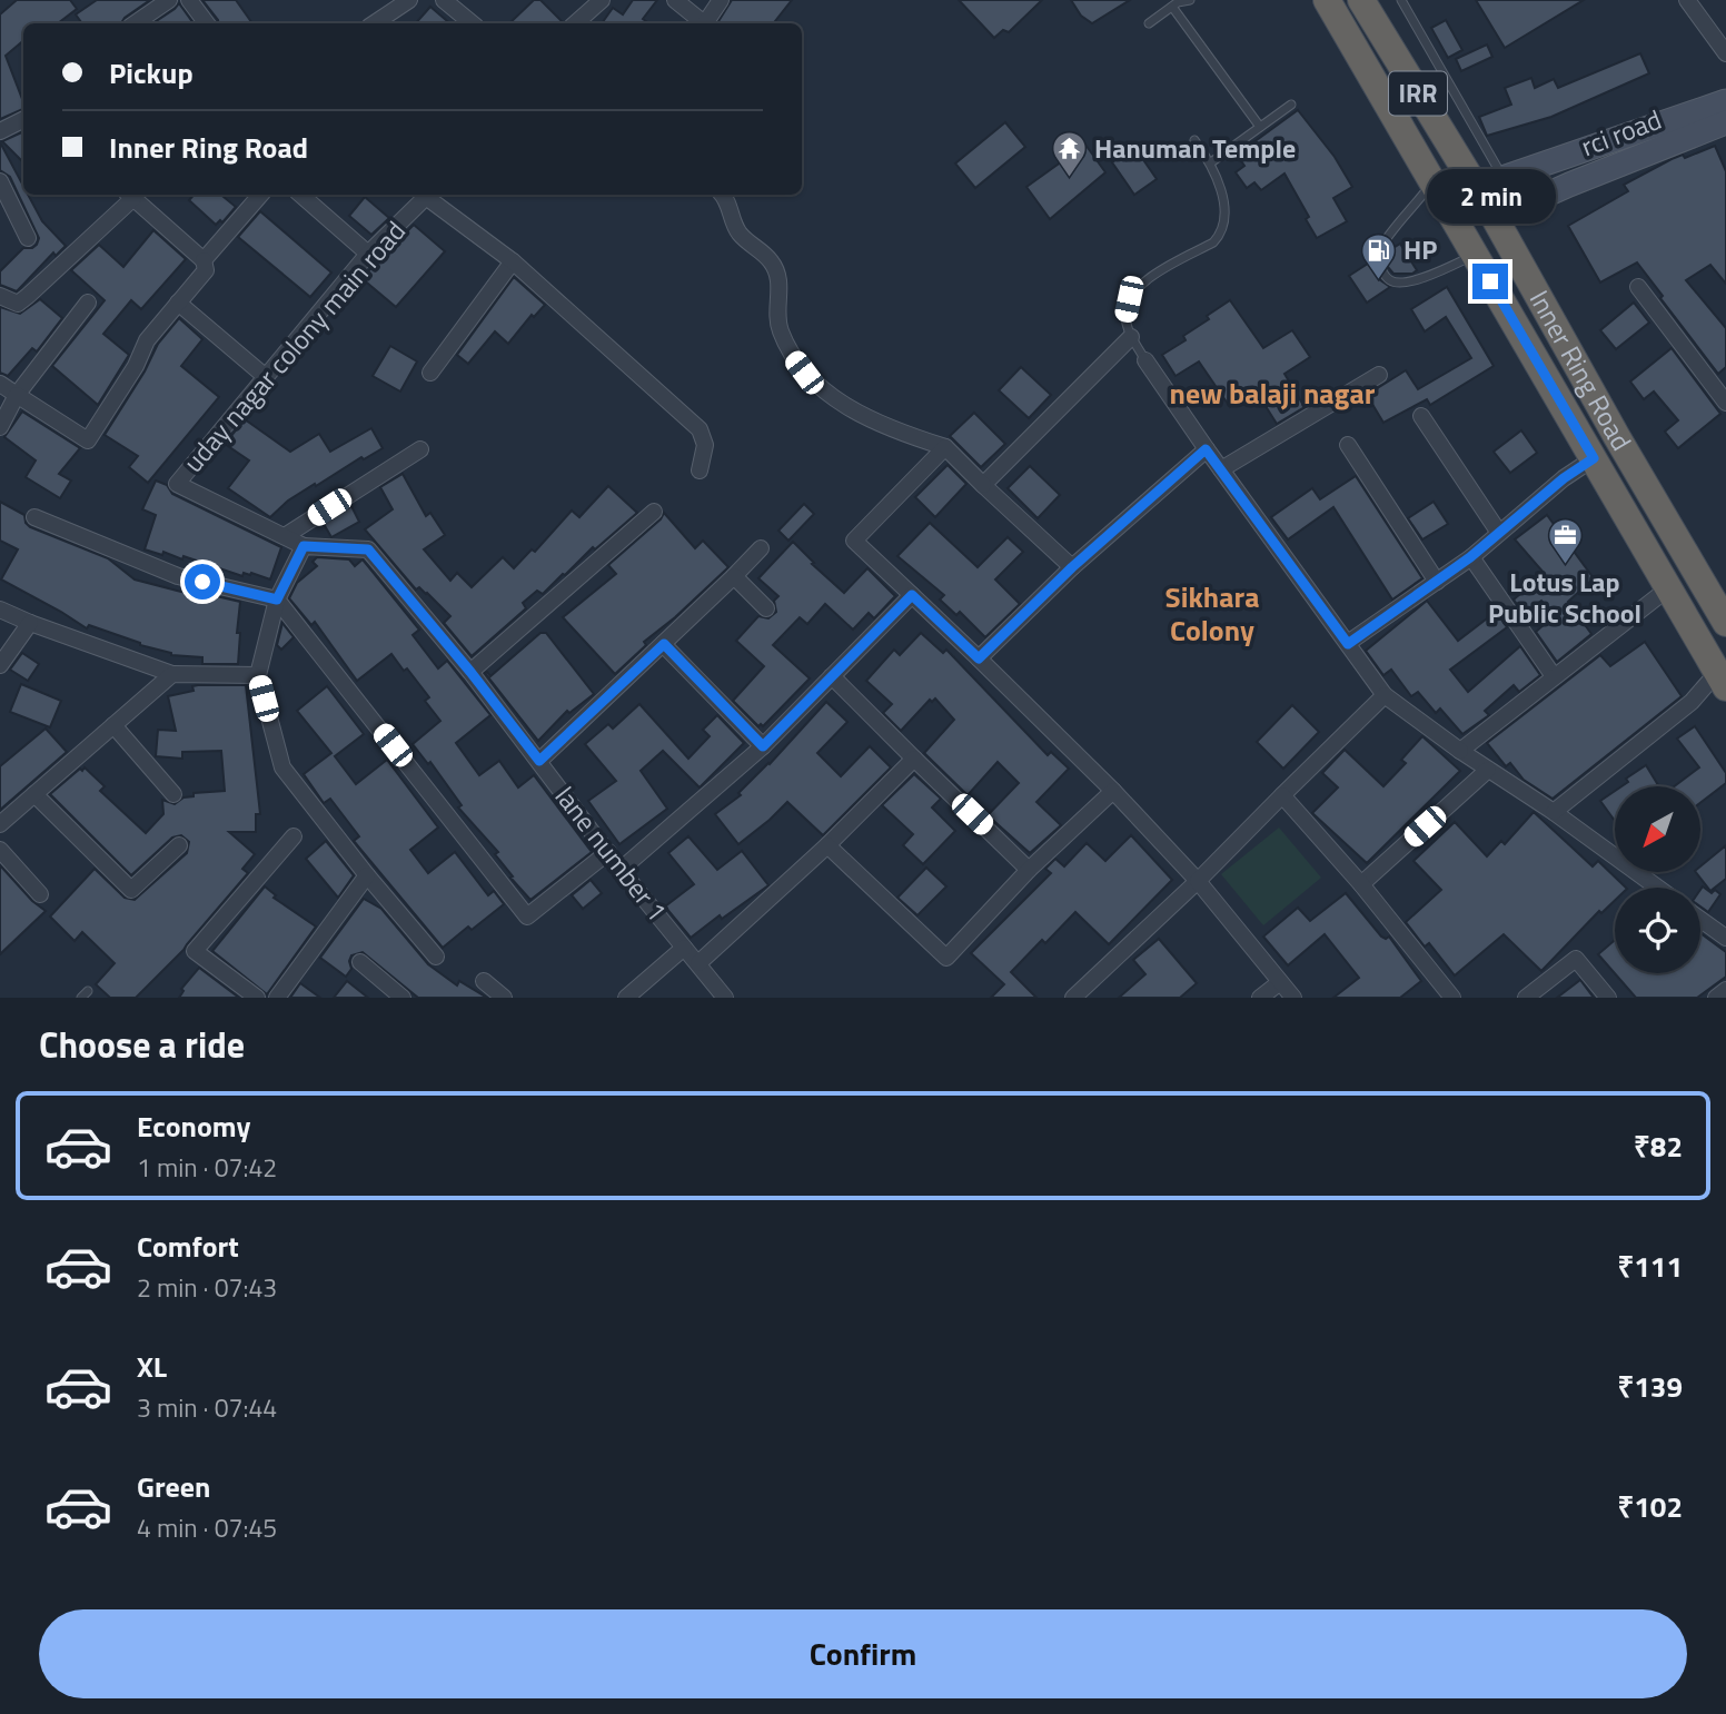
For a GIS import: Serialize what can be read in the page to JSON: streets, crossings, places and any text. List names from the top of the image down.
{
  "streets": {
    "highway": ["IRR", "Inner Ring Road"],
    "main road": ["rci road"],
    "street": ["uday nagar colony main road", "lane number 1"]
  },
  "crossings": [
    ["rci road", "Inner Ring Road"],
    ["uday nagar colony main road", "lane number 1"]
  ],
  "districts": ["new balaji nagar", "Sikhara Colony"],
  "places": {
    "temple": ["Hanuman Temple"],
    "fuel station": ["HP"],
    "office": ["Lotus Lap Public School"]
  },
  "north": "bottom left",
  "page": {
    "banner": ["Pickup", "Inner Ring Road"],
    "bubble": "2 min",
    "heading": "Choose a ride",
    "list": [
      {
        "name": "Economy",
        "note": "1 min · 07:42",
        "value": "₹82"
      },
      {
        "name": "Comfort",
        "note": "2 min · 07:43",
        "value": "₹111"
      },
      {
        "name": "XL",
        "note": "3 min · 07:44",
        "value": "₹139"
      },
      {
        "name": "Green",
        "note": "4 min · 07:45",
        "value": "₹102"
      }
    ],
    "buttons": "Confirm"
  }
}
